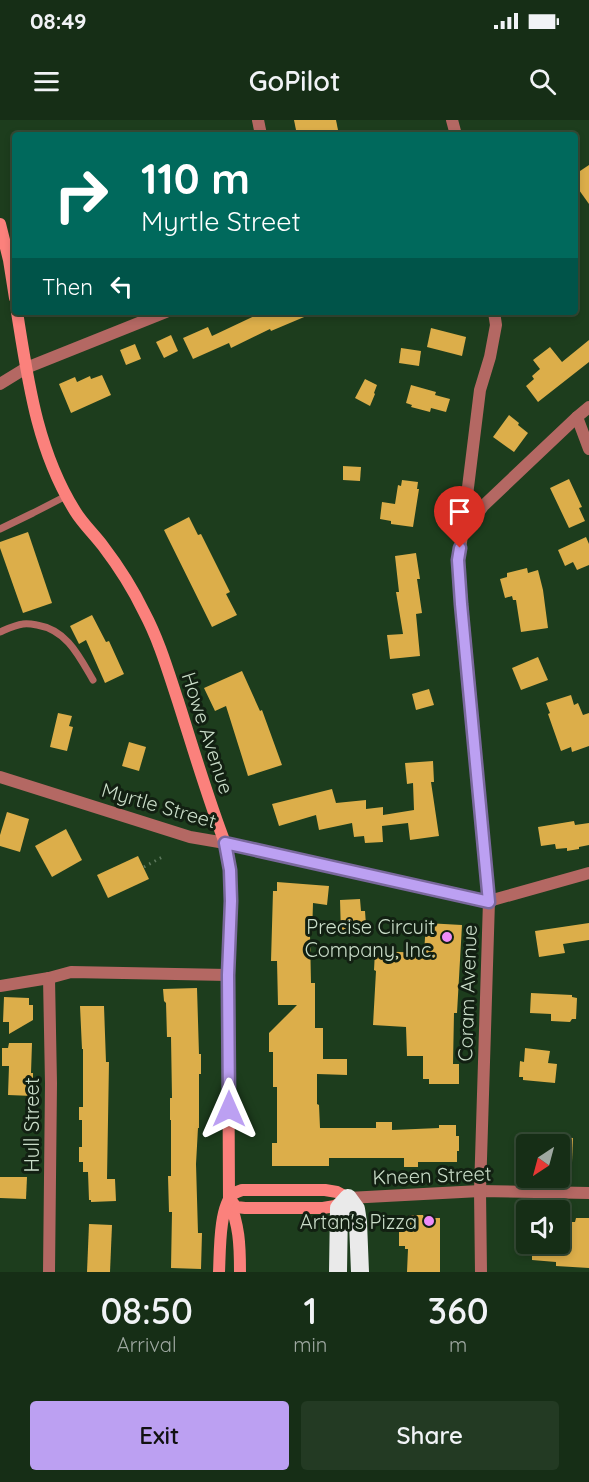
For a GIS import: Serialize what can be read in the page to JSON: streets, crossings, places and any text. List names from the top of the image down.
{
  "streets": {
    "main road": ["Howe Avenue", "Kneen Street"],
    "street": ["Myrtle Street", "Coram Avenue", "Hull Street"]
  },
  "crossings": [
    ["Howe Avenue", "Myrtle Street"],
    ["Howe Avenue", "Kneen Street"],
    ["Myrtle Street", "Coram Avenue"],
    ["Coram Avenue", "Kneen Street"]
  ],
  "places": ["Precise Circuit Company, Inc.", "Artan's Pizza"],
  "north": "bottom left",
  "page": {
    "status": "08:49",
    "header": "GoPilot",
    "turn": ["110 m", "Myrtle Street"],
    "then": "Then",
    "eta": [
      "08:50",
      "Arrival",
      "1",
      "min",
      "360",
      "m"
    ],
    "buttons": ["Exit", "Share"]
  }
}
